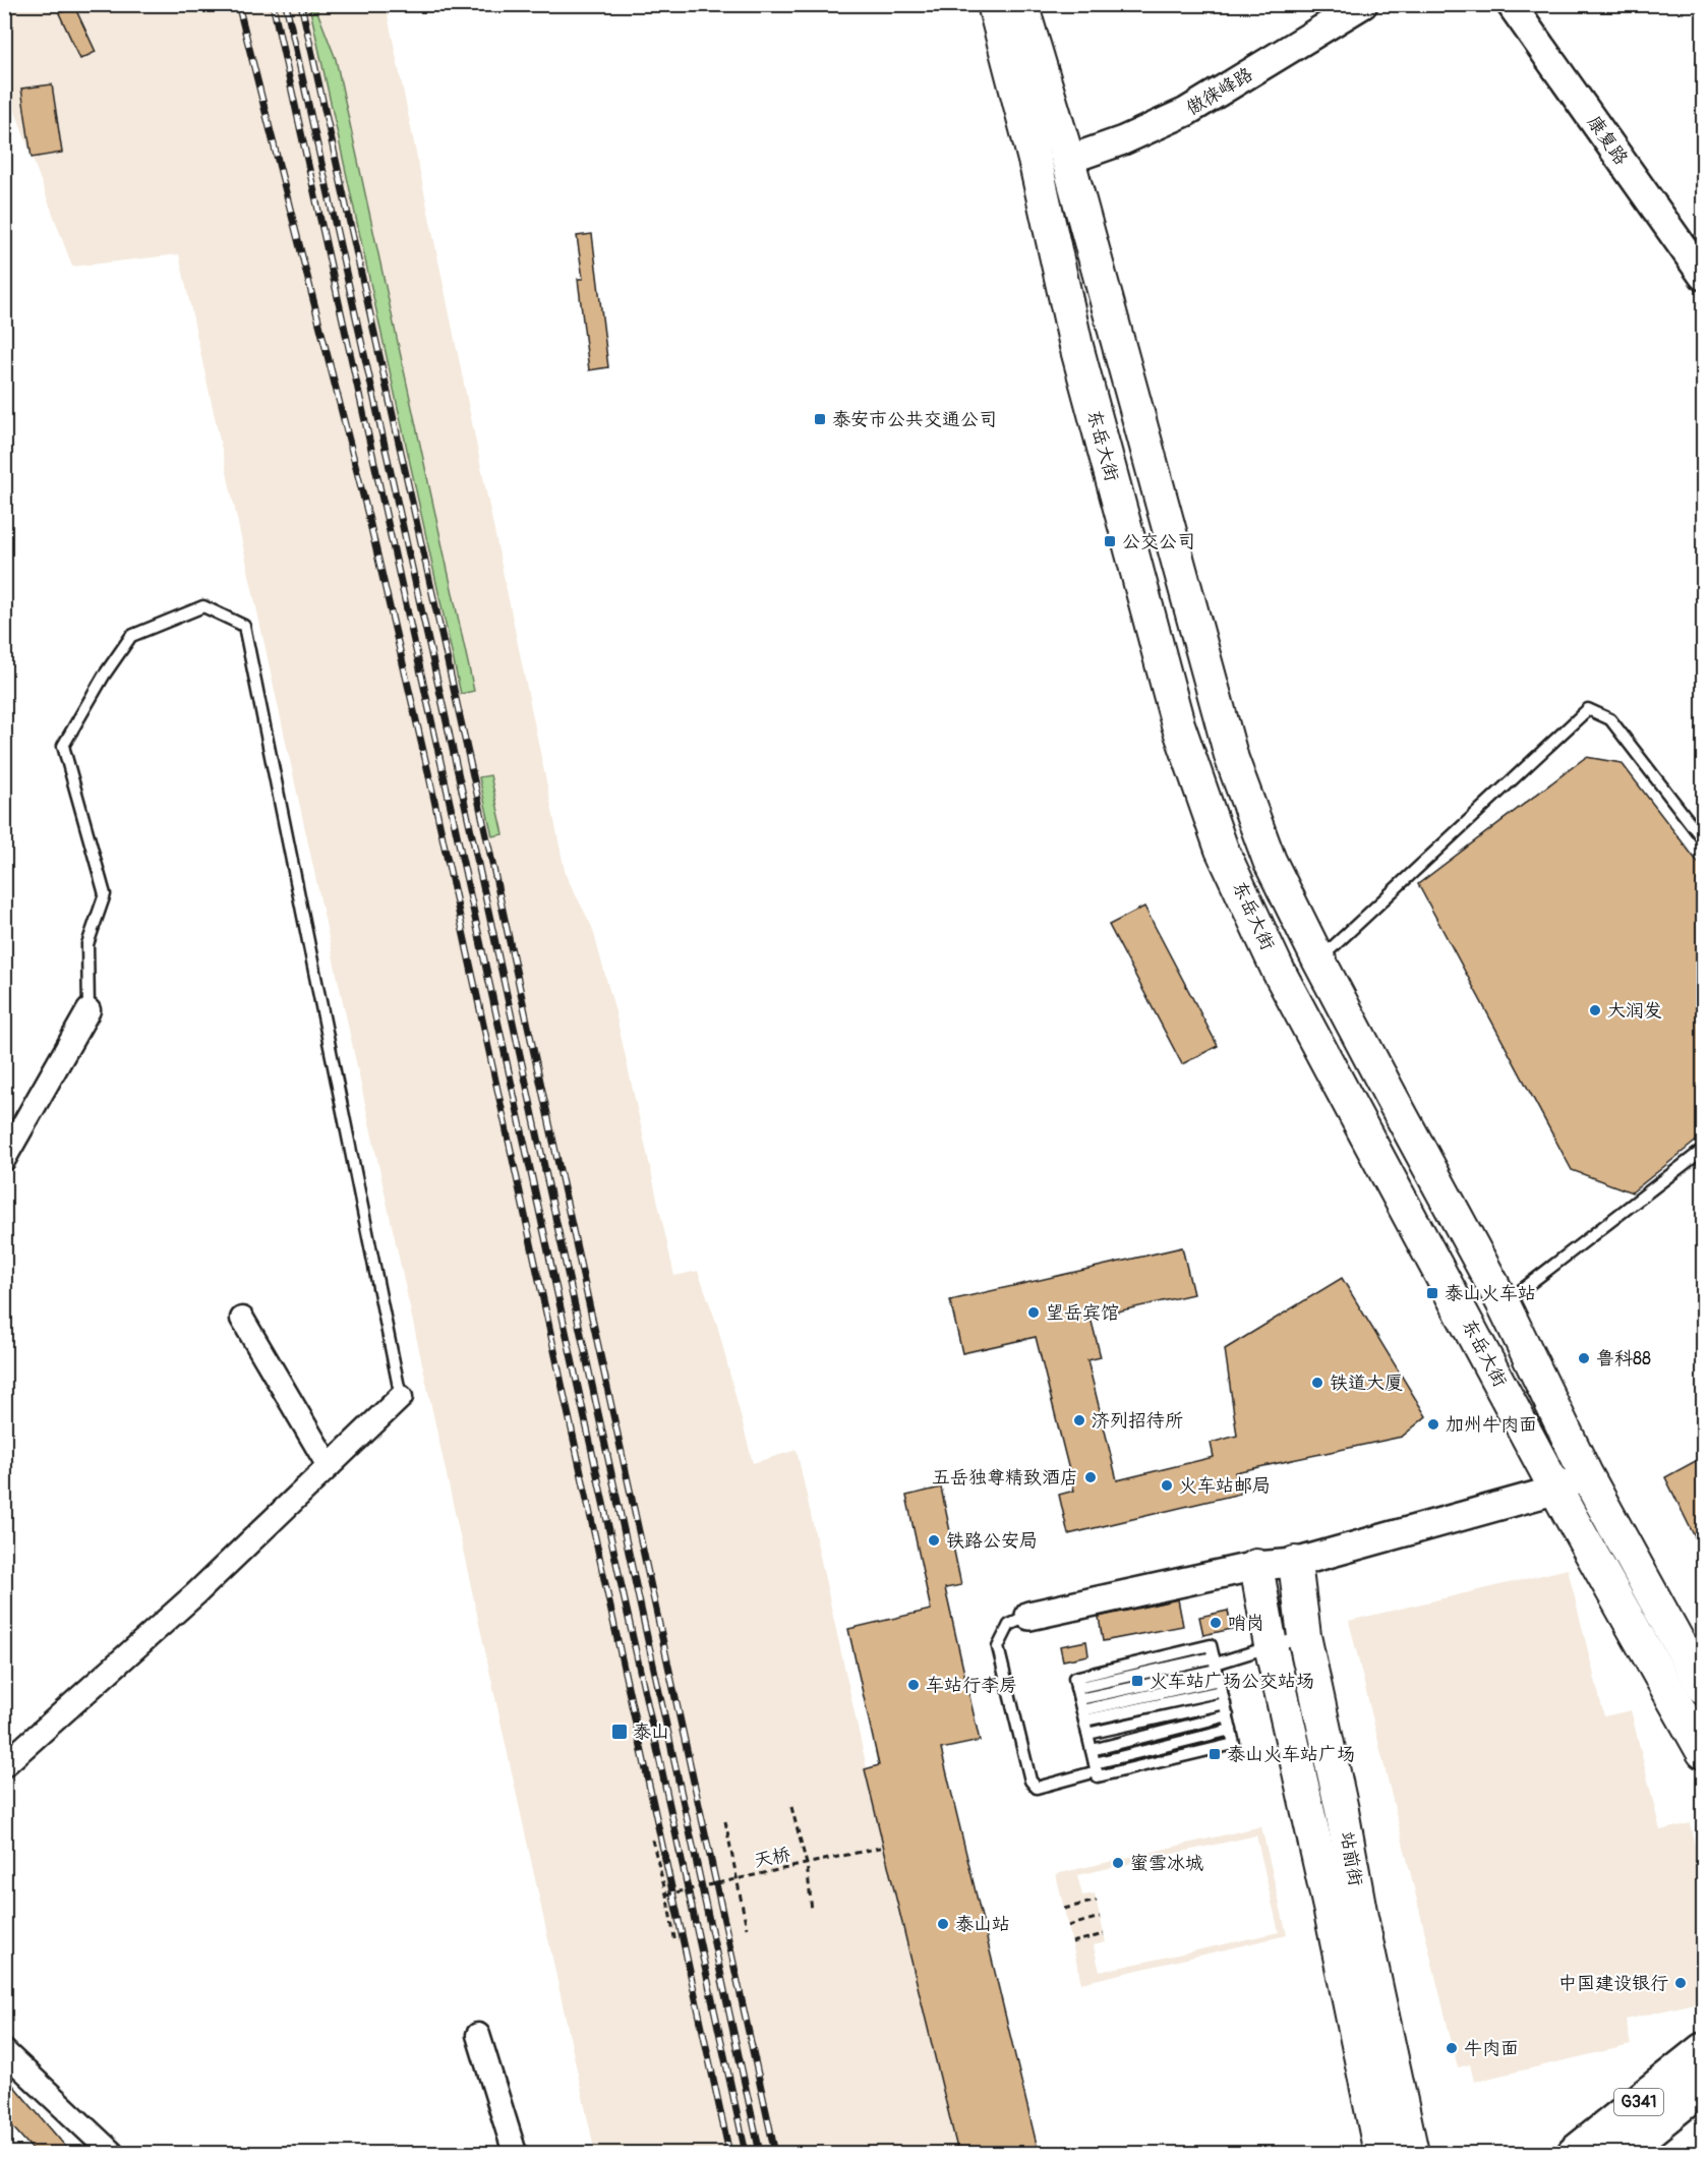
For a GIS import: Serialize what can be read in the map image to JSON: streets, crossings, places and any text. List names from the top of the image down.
{
  "streets": {
    "highway": ["G341"],
    "main road": ["东岳大街", "站前街"],
    "street": ["傲徕峰路", "康复路"],
    "path": ["天桥"]
  },
  "crossings": [
    ["傲徕峰路", "东岳大街"]
  ],
  "places": {
    "transit": [
      "泰安市公共交通公司",
      "公交公司",
      "泰山火车站",
      "火车站广场公交站场",
      "泰山",
      "泰山火车站广场"
    ],
    "other": [
      "大润发",
      "望岳宾馆",
      "鲁科88",
      "铁道大厦",
      "济列招待所",
      "加州牛肉面",
      "五岳独尊精致酒店",
      "火车站邮局",
      "铁路公安局",
      "哨岗",
      "车站行李房",
      "蜜雪冰城",
      "泰山站",
      "中国建设银行",
      "牛肉面"
    ]
  }
}
